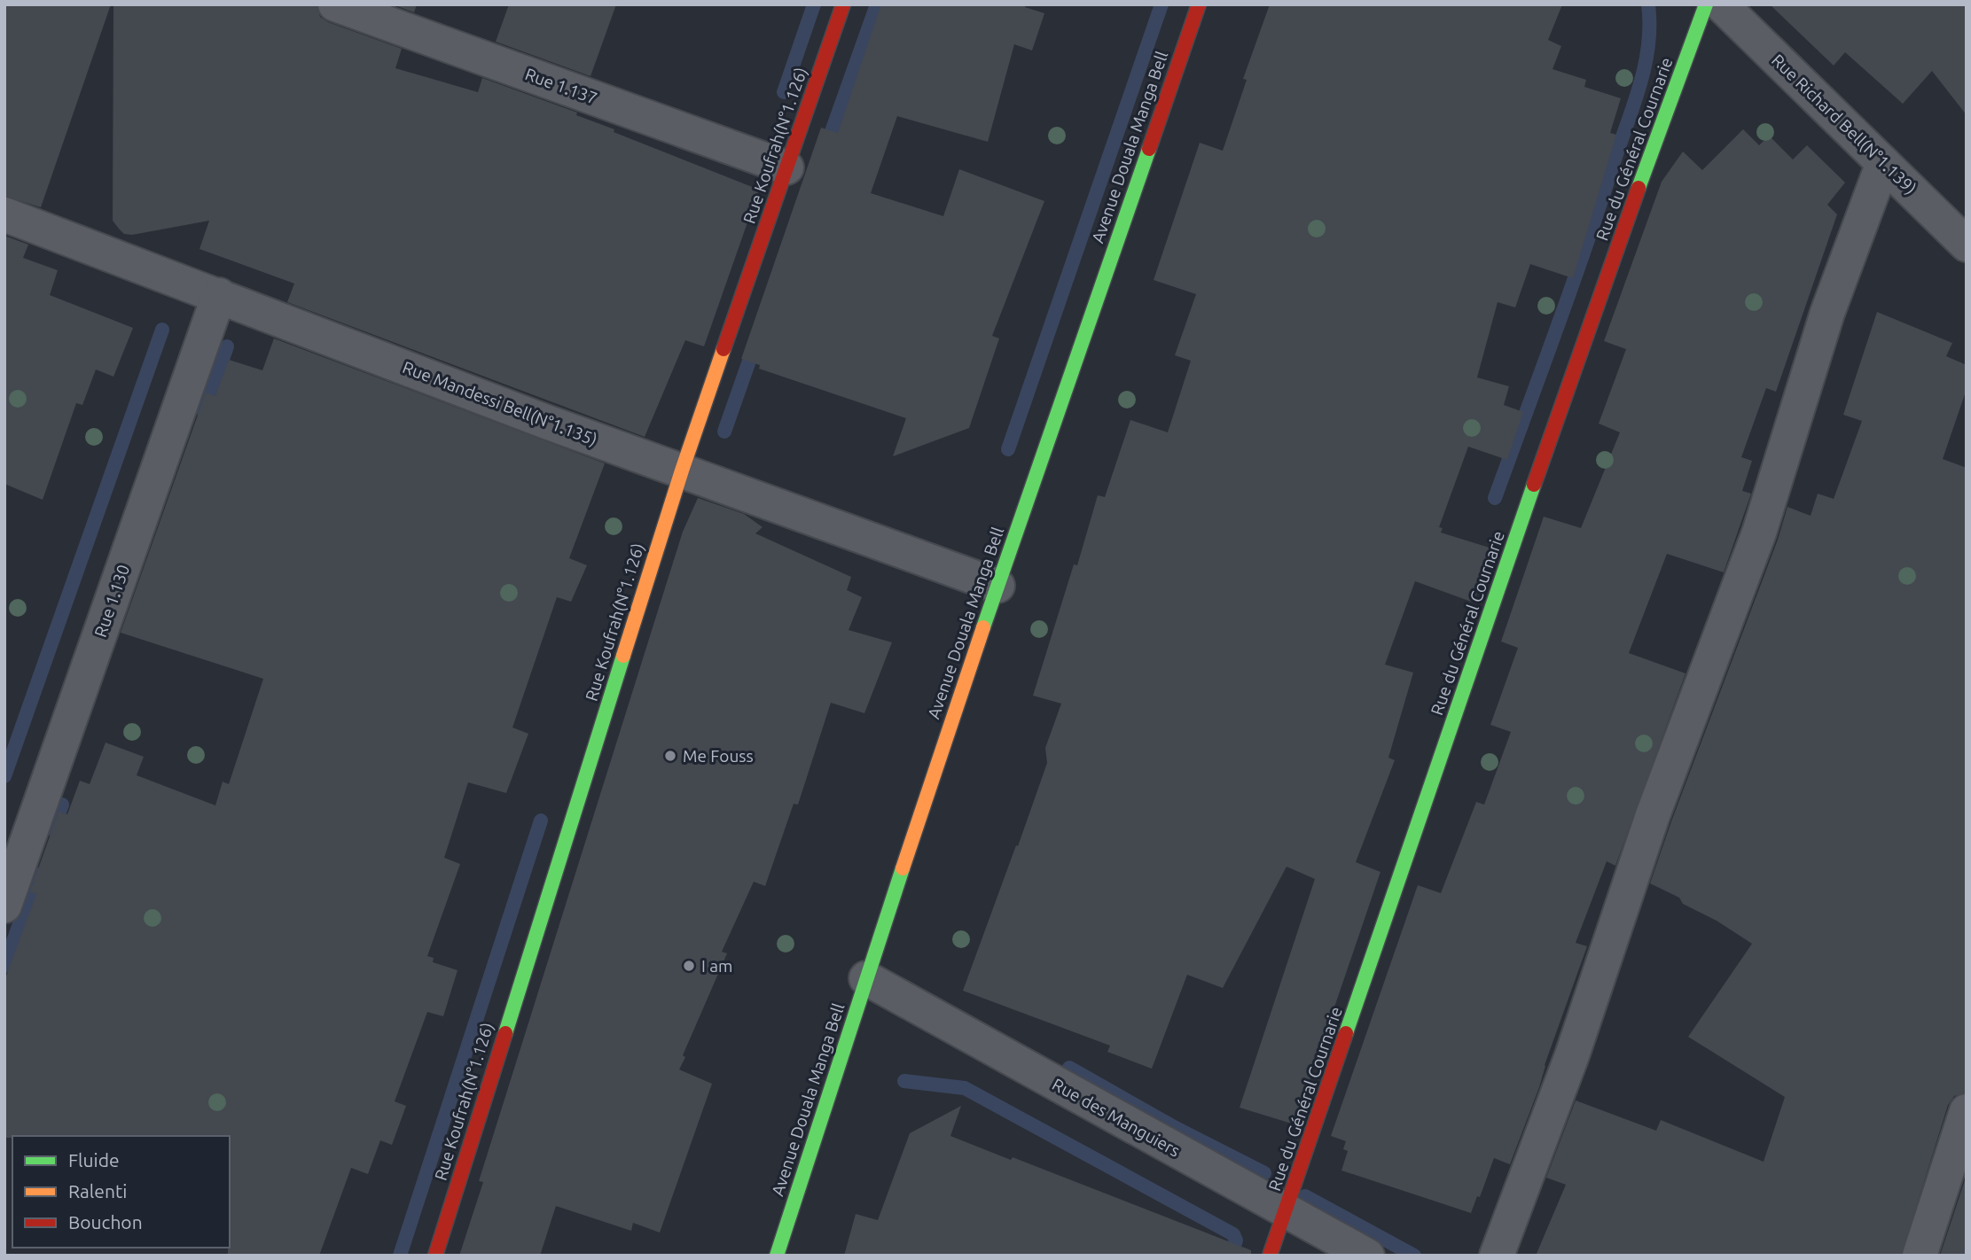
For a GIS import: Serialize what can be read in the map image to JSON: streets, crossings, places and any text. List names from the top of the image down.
{
  "streets": {
    "street": [
      "Rue 1.137",
      "Rue Richard Bell(N°1.139)",
      "Rue Koufrah(N°1.126)",
      "Avenue Douala Manga Bell",
      "Rue du Général Cournarie",
      "Rue Mandessi Bell(N°1.135)",
      "Rue 1.130",
      "Rue des Manguiers"
    ]
  },
  "crossings": [
    ["Rue 1.137", "Rue Koufrah(N°1.126)"],
    ["Rue Koufrah(N°1.126)", "Rue Mandessi Bell(N°1.135)"],
    ["Avenue Douala Manga Bell", "Rue Mandessi Bell(N°1.135)"],
    ["Avenue Douala Manga Bell", "Rue des Manguiers"],
    ["Rue du Général Cournarie", "Rue des Manguiers"],
    ["Rue Mandessi Bell(N°1.135)", "Rue 1.130"]
  ],
  "places": ["Me Fouss", "I am"],
  "legend": ["Fluide", "Ralenti", "Bouchon"]
}
